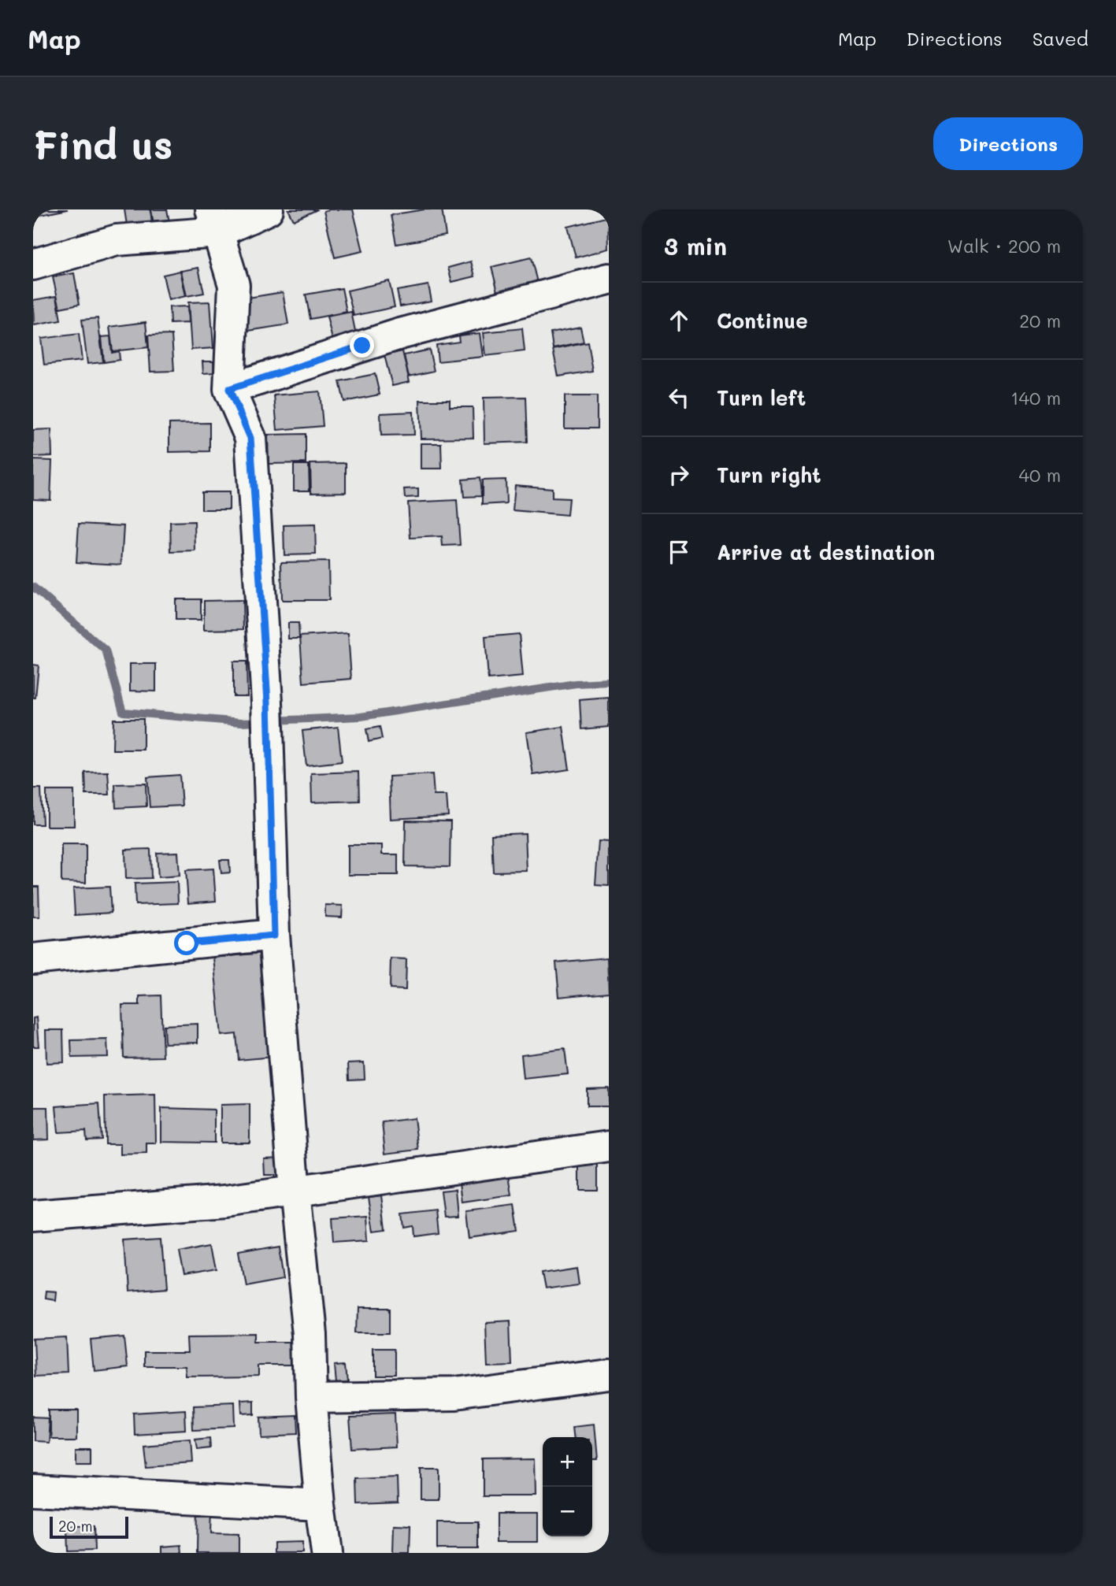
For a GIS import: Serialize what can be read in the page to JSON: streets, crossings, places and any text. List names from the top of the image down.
{
  "scale_bar": "20 m",
  "page": {
    "header": "Map",
    "nav": ["Map", "Directions", "Saved"],
    "buttons": "Directions",
    "title": "Find us",
    "heading": ["3 min", "Walk · 200 m"],
    "list": [
      ["Continue", "20 m"],
      ["Turn left", "140 m"],
      ["Turn right", "40 m"],
      "Arrive at destination"
    ],
    "map_buttons": ["+", "−"],
    "scale": "20 m"
  }
}
